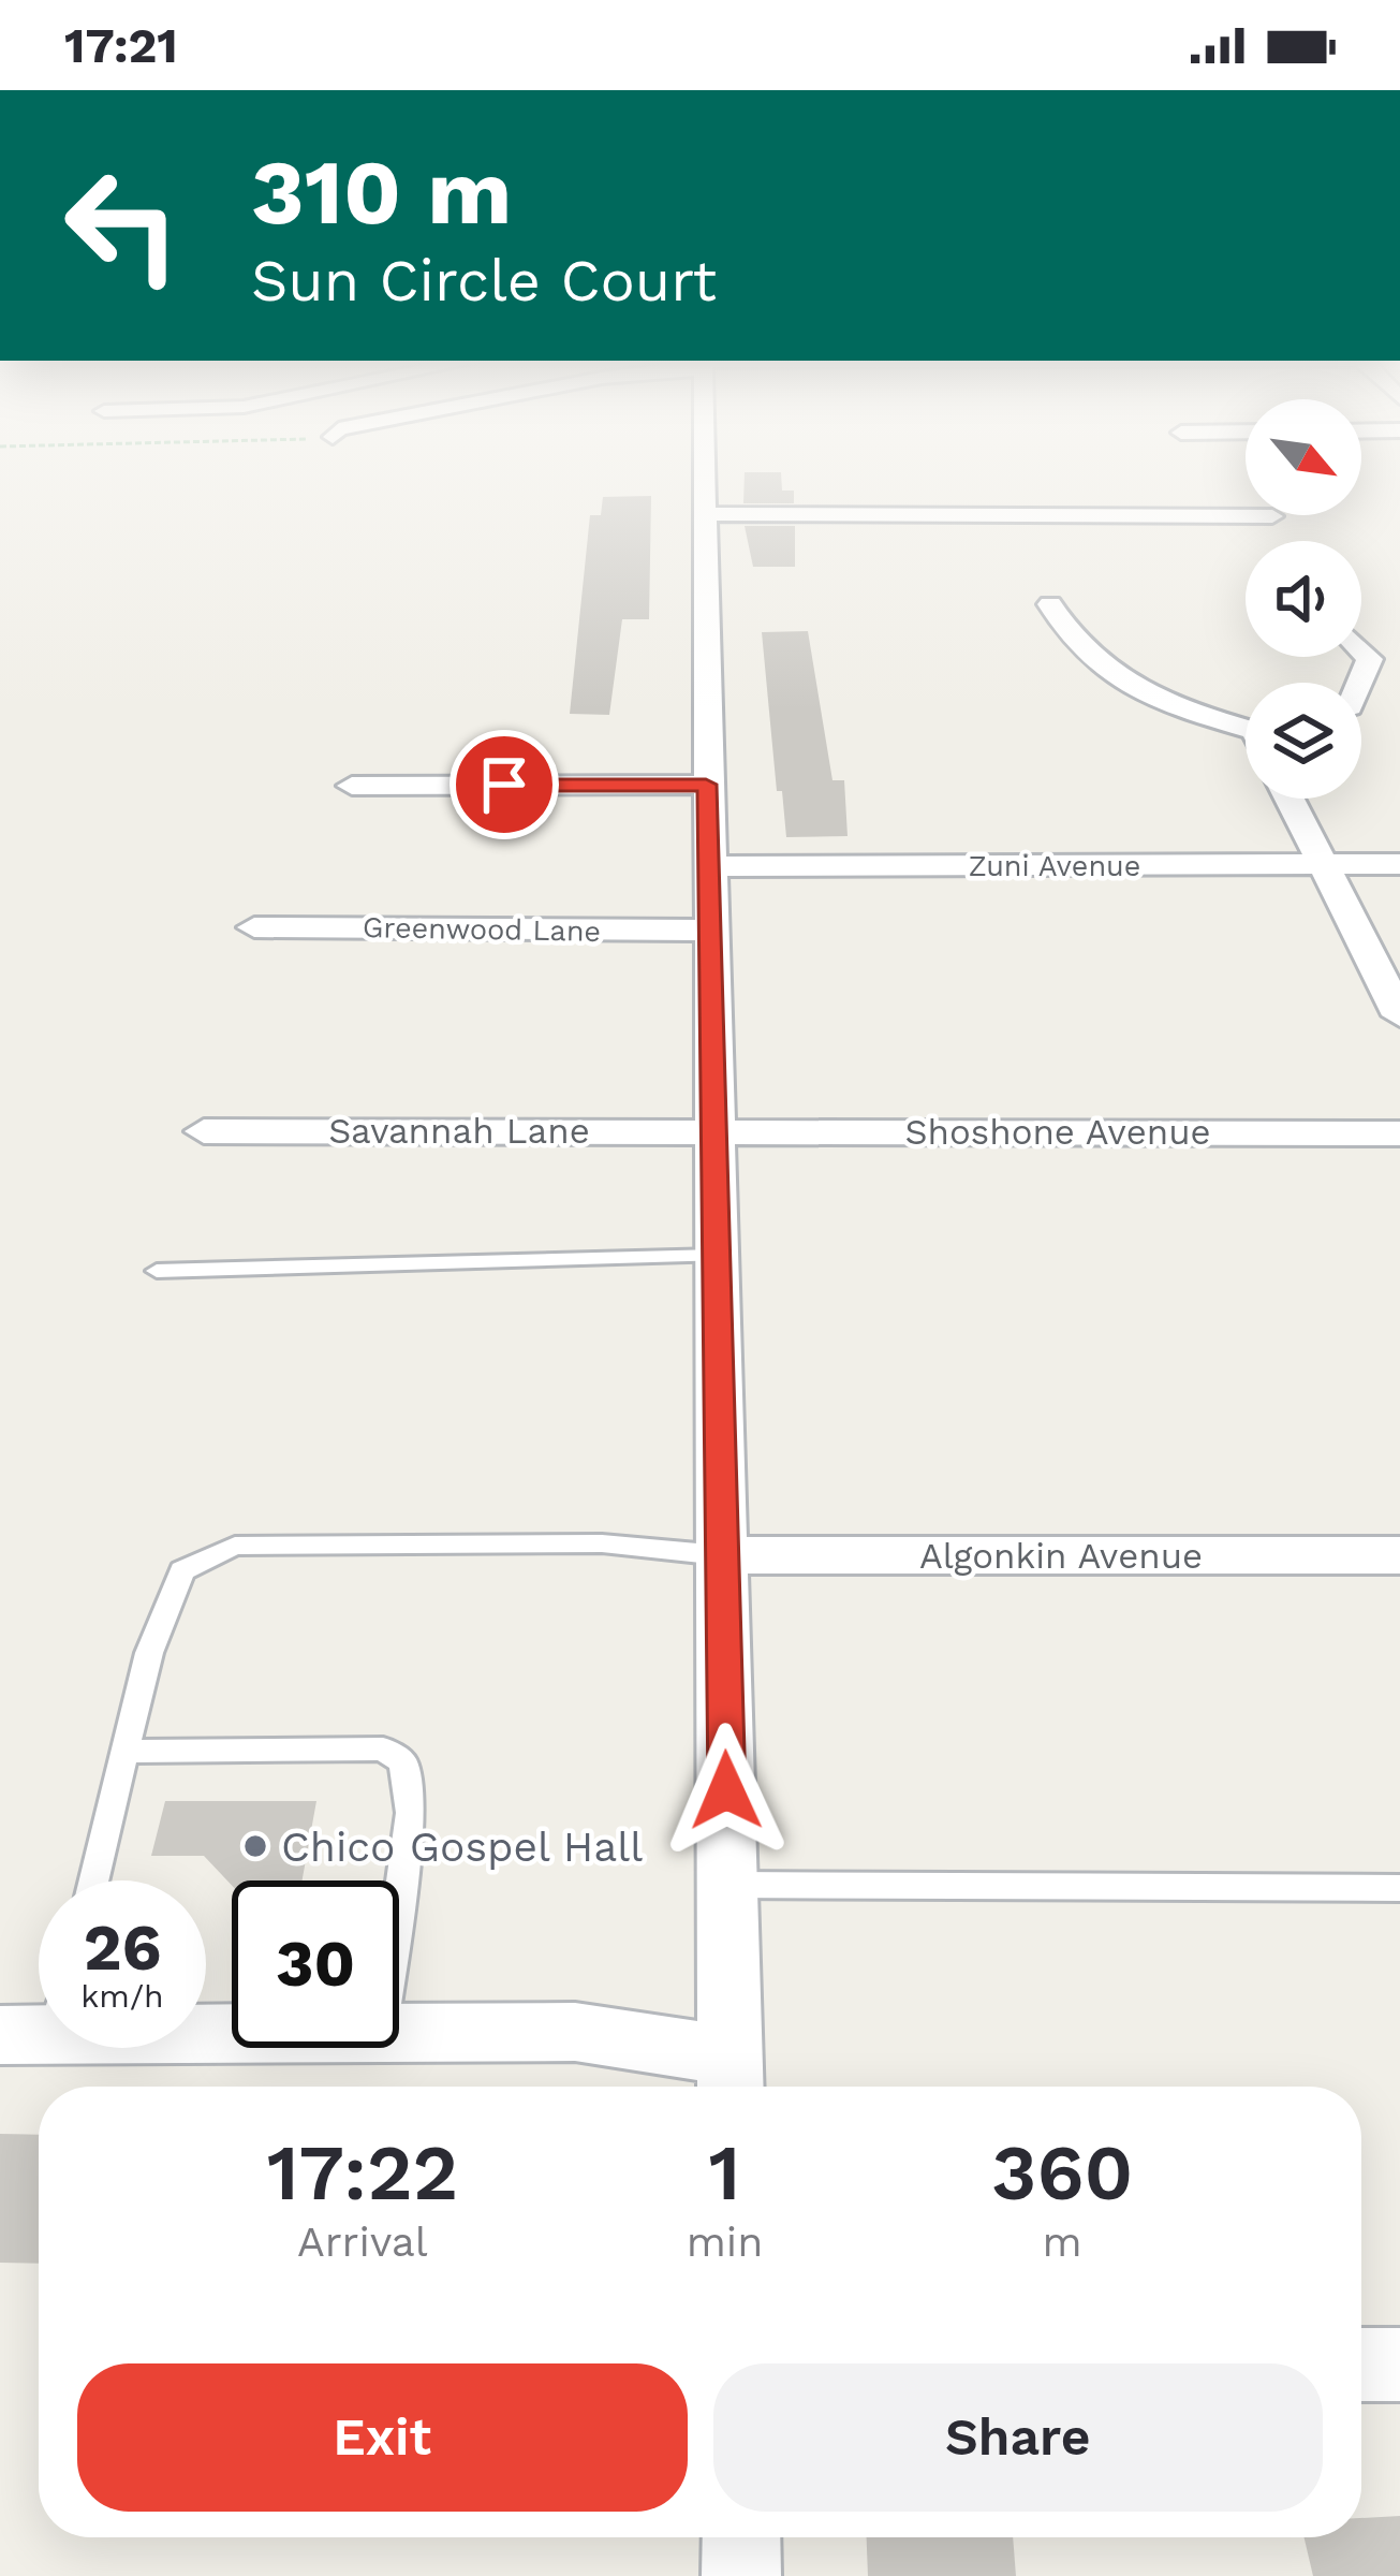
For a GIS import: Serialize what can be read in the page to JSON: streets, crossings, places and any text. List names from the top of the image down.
{
  "streets": {
    "street": [
      "Zuni Avenue",
      "Greenwood Lane",
      "Savannah Lane",
      "Shoshone Avenue",
      "Algonkin Avenue"
    ]
  },
  "crossings": [
    ["Savannah Lane", "Shoshone Avenue"]
  ],
  "places": ["Chico Gospel Hall"],
  "north": "bottom right",
  "page": {
    "status": "17:21",
    "turn": ["310 m", "Sun Circle Court"],
    "speed": "26 km/h",
    "limit": "30",
    "eta": [
      "17:22",
      "Arrival",
      "1",
      "min",
      "360",
      "m"
    ],
    "buttons": ["Exit", "Share"]
  }
}
